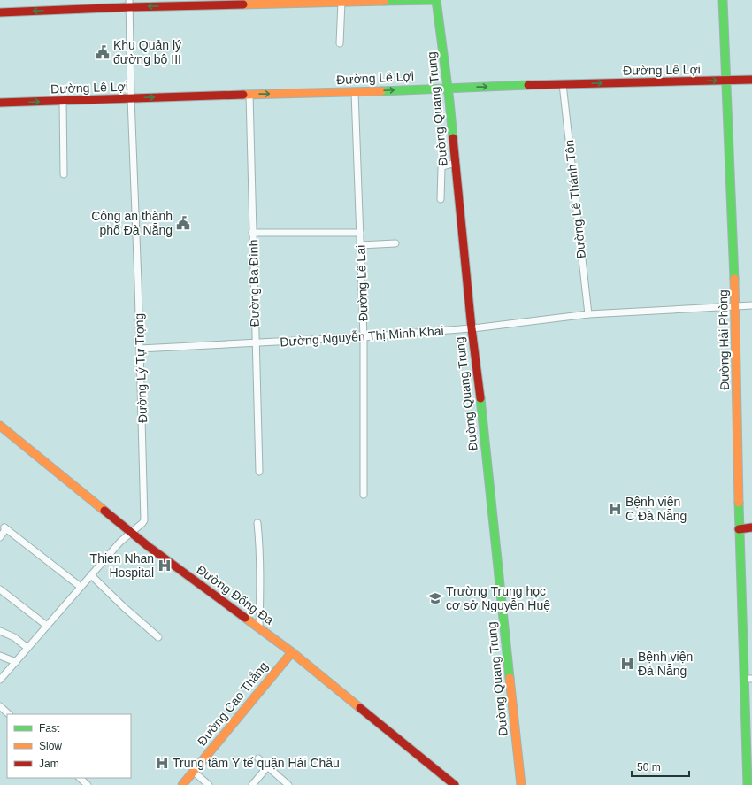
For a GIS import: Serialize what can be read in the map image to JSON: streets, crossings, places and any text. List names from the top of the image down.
{
  "streets": {
    "street": [
      "Đường Lê Lợi",
      "Đường Quang Trung",
      "Đường Lê Thánh Tôn",
      "Đường Ba Đình",
      "Đường Lê Lai",
      "Đường Nguyễn Thị Minh Khai",
      "Đường Hải Phòng",
      "Đường Lý Tự Trọng",
      "Đường Đống Đa",
      "Đường Cao Thắng"
    ]
  },
  "crossings": [
    ["Đường Lê Lợi", "Đường Quang Trung"],
    ["Đường Lê Lợi", "Đường Lê Thánh Tôn"],
    ["Đường Lê Lợi", "Đường Ba Đình"],
    ["Đường Lê Lợi", "Đường Lê Lai"],
    ["Đường Lê Lợi", "Đường Hải Phòng"],
    ["Đường Lê Lợi", "Đường Lý Tự Trọng"],
    ["Đường Quang Trung", "Đường Nguyễn Thị Minh Khai"],
    ["Đường Lê Thánh Tôn", "Đường Nguyễn Thị Minh Khai"],
    ["Đường Ba Đình", "Đường Nguyễn Thị Minh Khai"],
    ["Đường Lê Lai", "Đường Nguyễn Thị Minh Khai"],
    ["Đường Nguyễn Thị Minh Khai", "Đường Hải Phòng"],
    ["Đường Nguyễn Thị Minh Khai", "Đường Lý Tự Trọng"],
    ["Đường Lý Tự Trọng", "Đường Đống Đa"],
    ["Đường Đống Đa", "Đường Cao Thắng"]
  ],
  "one_way": ["Đường Lê Lợi"],
  "places": {
    "public building": ["Khu Quản lý đường bộ III", "Công an thành phố Đà Nẵng"],
    "hospital": [
      "Bệnh viện C Đà Nẵng",
      "Thien Nhan Hospital",
      "Bệnh viện Đà Nẵng",
      "Trung tâm Y tế quận Hải Châu"
    ],
    "school or university": ["Trường Trung học cơ sở Nguyễn Huệ"]
  },
  "legend": ["Fast", "Slow", "Jam"],
  "scale_bar": "50 m"
}
